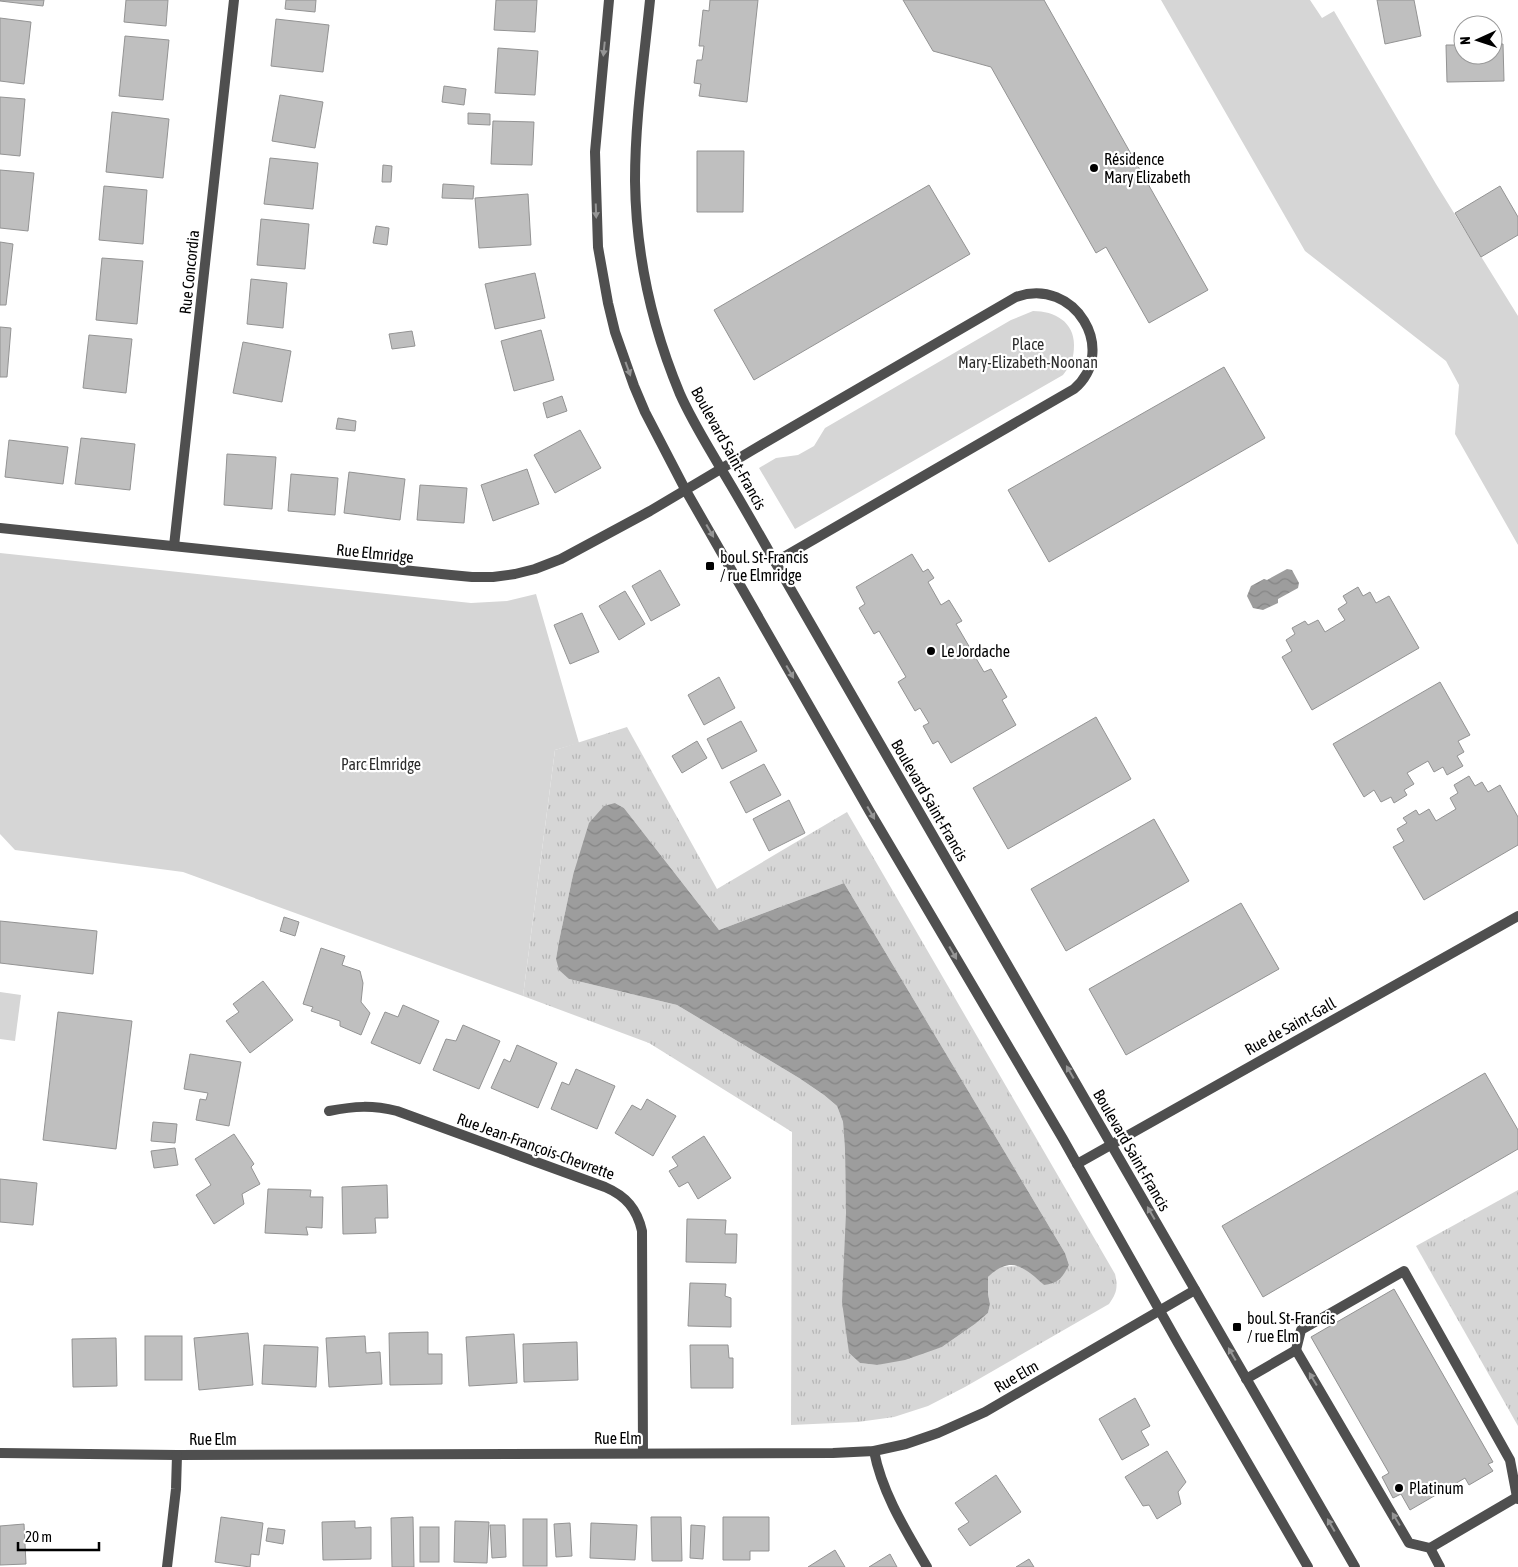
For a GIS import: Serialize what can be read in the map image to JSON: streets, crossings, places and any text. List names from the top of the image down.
{
  "streets": {
    "street": [
      "Rue Concordia",
      "Boulevard Saint-Francis",
      "Rue Elmridge",
      "Rue de Saint-Gall",
      "Rue Jean-François-Chevrette",
      "Rue Elm"
    ]
  },
  "crossings": [
    ["Rue Concordia", "Rue Elmridge"],
    ["Boulevard Saint-Francis", "Rue Elmridge"],
    ["Boulevard Saint-Francis", "Rue de Saint-Gall"],
    ["Boulevard Saint-Francis", "Rue Elm"],
    ["Rue Jean-François-Chevrette", "Rue Elm"]
  ],
  "parks": ["Place Mary-Elizabeth-Noonan", "Parc Elmridge"],
  "places": {
    "other": ["Résidence Mary Elizabeth", "Le Jordache", "Platinum"],
    "transit": ["boul. St-Francis / rue Elmridge", "boul. St-Francis / rue Elm"]
  },
  "scale_bar": "20 m",
  "north": "left"
}
